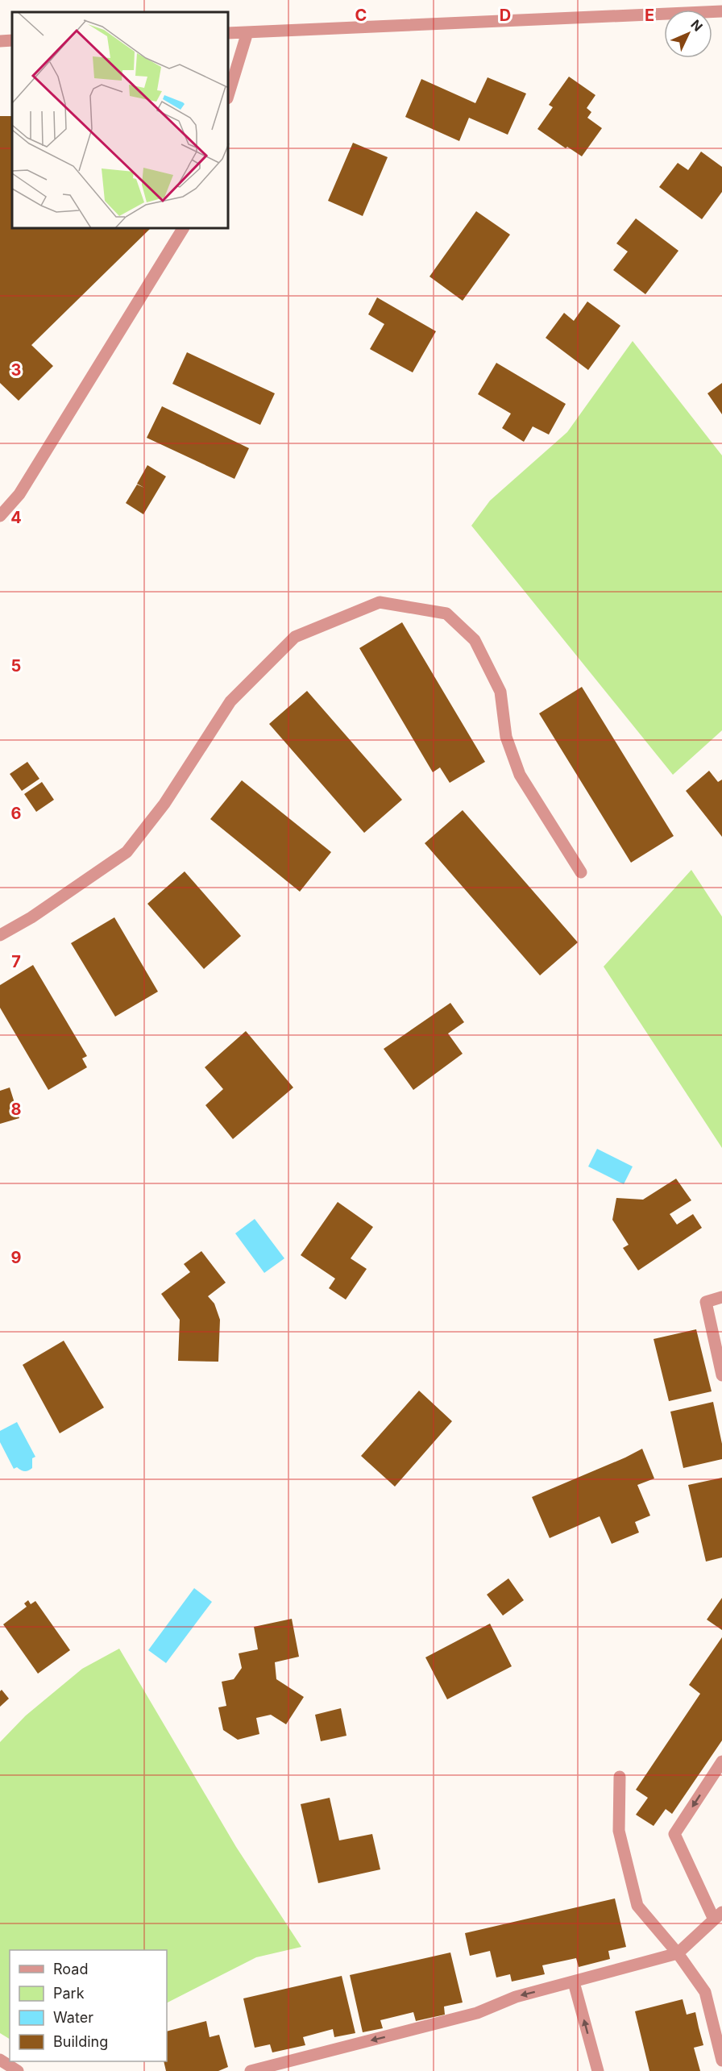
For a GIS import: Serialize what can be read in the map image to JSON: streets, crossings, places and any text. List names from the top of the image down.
{
  "legend": [
    "Road",
    "Park",
    "Water",
    "Building"
  ],
  "north": "top right",
  "grid": {
    "columns": ["C", "D", "E"],
    "rows": [
      "3",
      "4",
      "5",
      "6",
      "7",
      "8",
      "9"
    ]
  }
}
